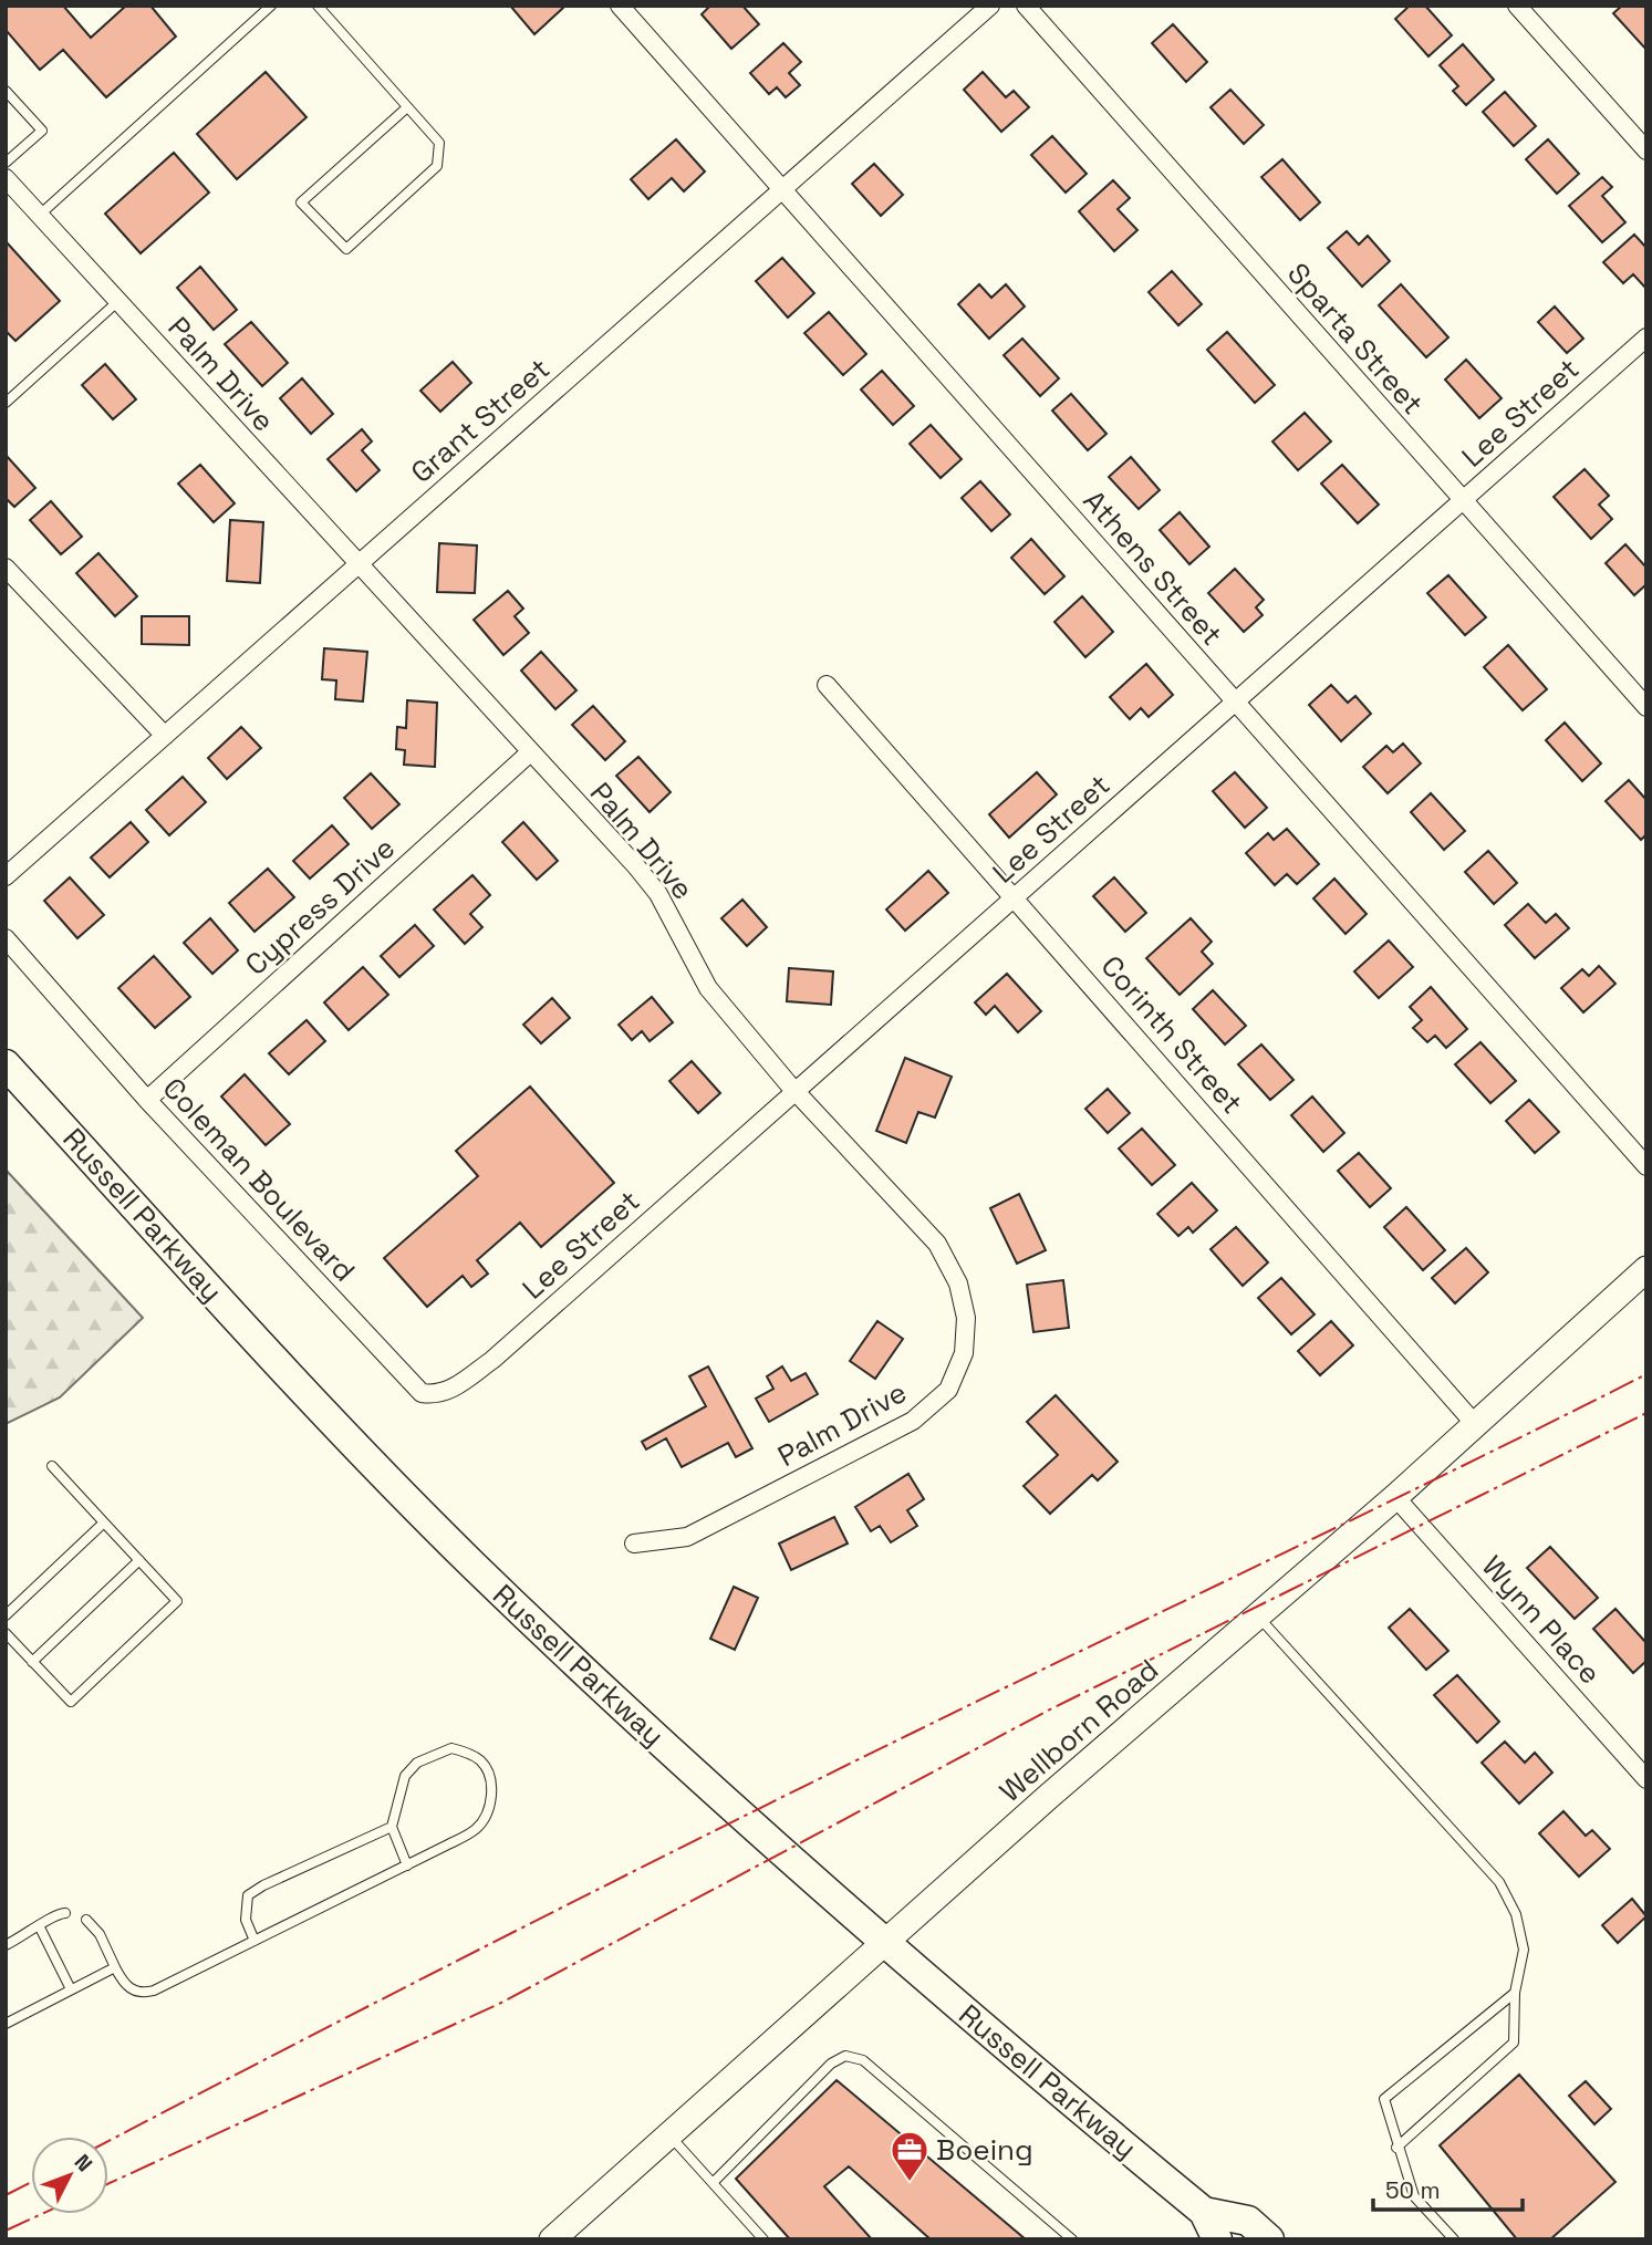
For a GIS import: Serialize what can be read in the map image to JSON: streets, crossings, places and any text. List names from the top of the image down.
{
  "streets": {
    "main road": ["Russell Parkway"],
    "street": [
      "Sparta Street",
      "Palm Drive",
      "Lee Street",
      "Grant Street",
      "Athens Street",
      "Cypress Drive",
      "Corinth Street",
      "Coleman Boulevard",
      "Wynn Place",
      "Wellborn Road"
    ]
  },
  "crossings": [
    ["Sparta Street", "Lee Street"],
    ["Palm Drive", "Lee Street"],
    ["Palm Drive", "Grant Street"],
    ["Palm Drive", "Cypress Drive"],
    ["Lee Street", "Athens Street"],
    ["Lee Street", "Corinth Street"],
    ["Lee Street", "Coleman Boulevard"],
    ["Grant Street", "Athens Street"],
    ["Cypress Drive", "Coleman Boulevard"],
    ["Corinth Street", "Wellborn Road"],
    ["Russell Parkway", "Wellborn Road"],
    ["Wynn Place", "Wellborn Road"]
  ],
  "places": {
    "office": ["Boeing"]
  },
  "scale_bar": "50 m",
  "north": "top right"
}
